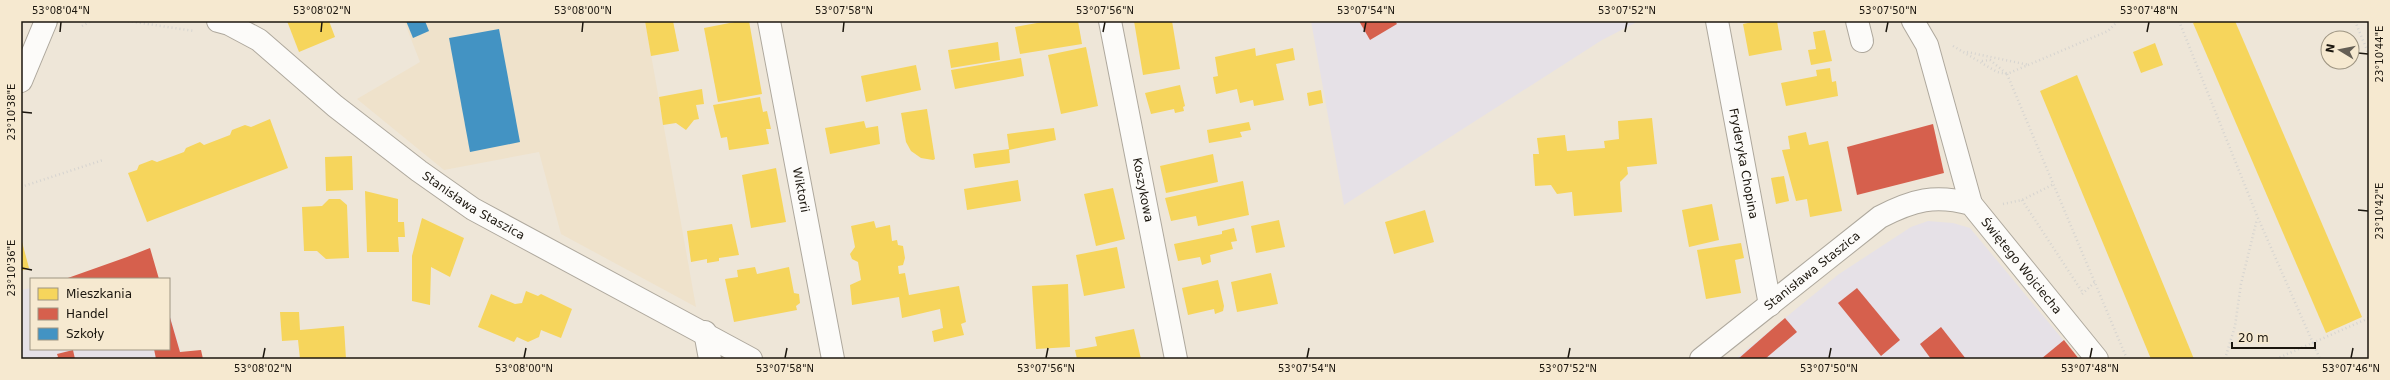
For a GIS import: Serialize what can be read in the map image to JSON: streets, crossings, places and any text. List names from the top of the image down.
{
  "streets": {
    "street": [
      "Fryderyka Chopina",
      "Wiktorii",
      "Koszykowa",
      "Stanisława Staszica",
      "Świętego Wojciecha"
    ]
  },
  "crossings": [
    ["Fryderyka Chopina", "Stanisława Staszica"],
    ["Stanisława Staszica", "Świętego Wojciecha"]
  ],
  "legend": ["Mieszkania", "Handel", "Szkoły"],
  "scale_bar": "20 m",
  "north": "left",
  "coordinates": [
    "53°08'04\"N",
    "53°08'02\"N",
    "53°08'00\"N",
    "53°07'58\"N",
    "53°07'56\"N",
    "53°07'54\"N",
    "53°07'52\"N",
    "53°07'50\"N",
    "53°07'48\"N",
    "23°10'44\"E",
    "23°10'38\"E",
    "23°10'42\"E",
    "23°10'36\"E",
    "53°07'46\"N"
  ]
}
